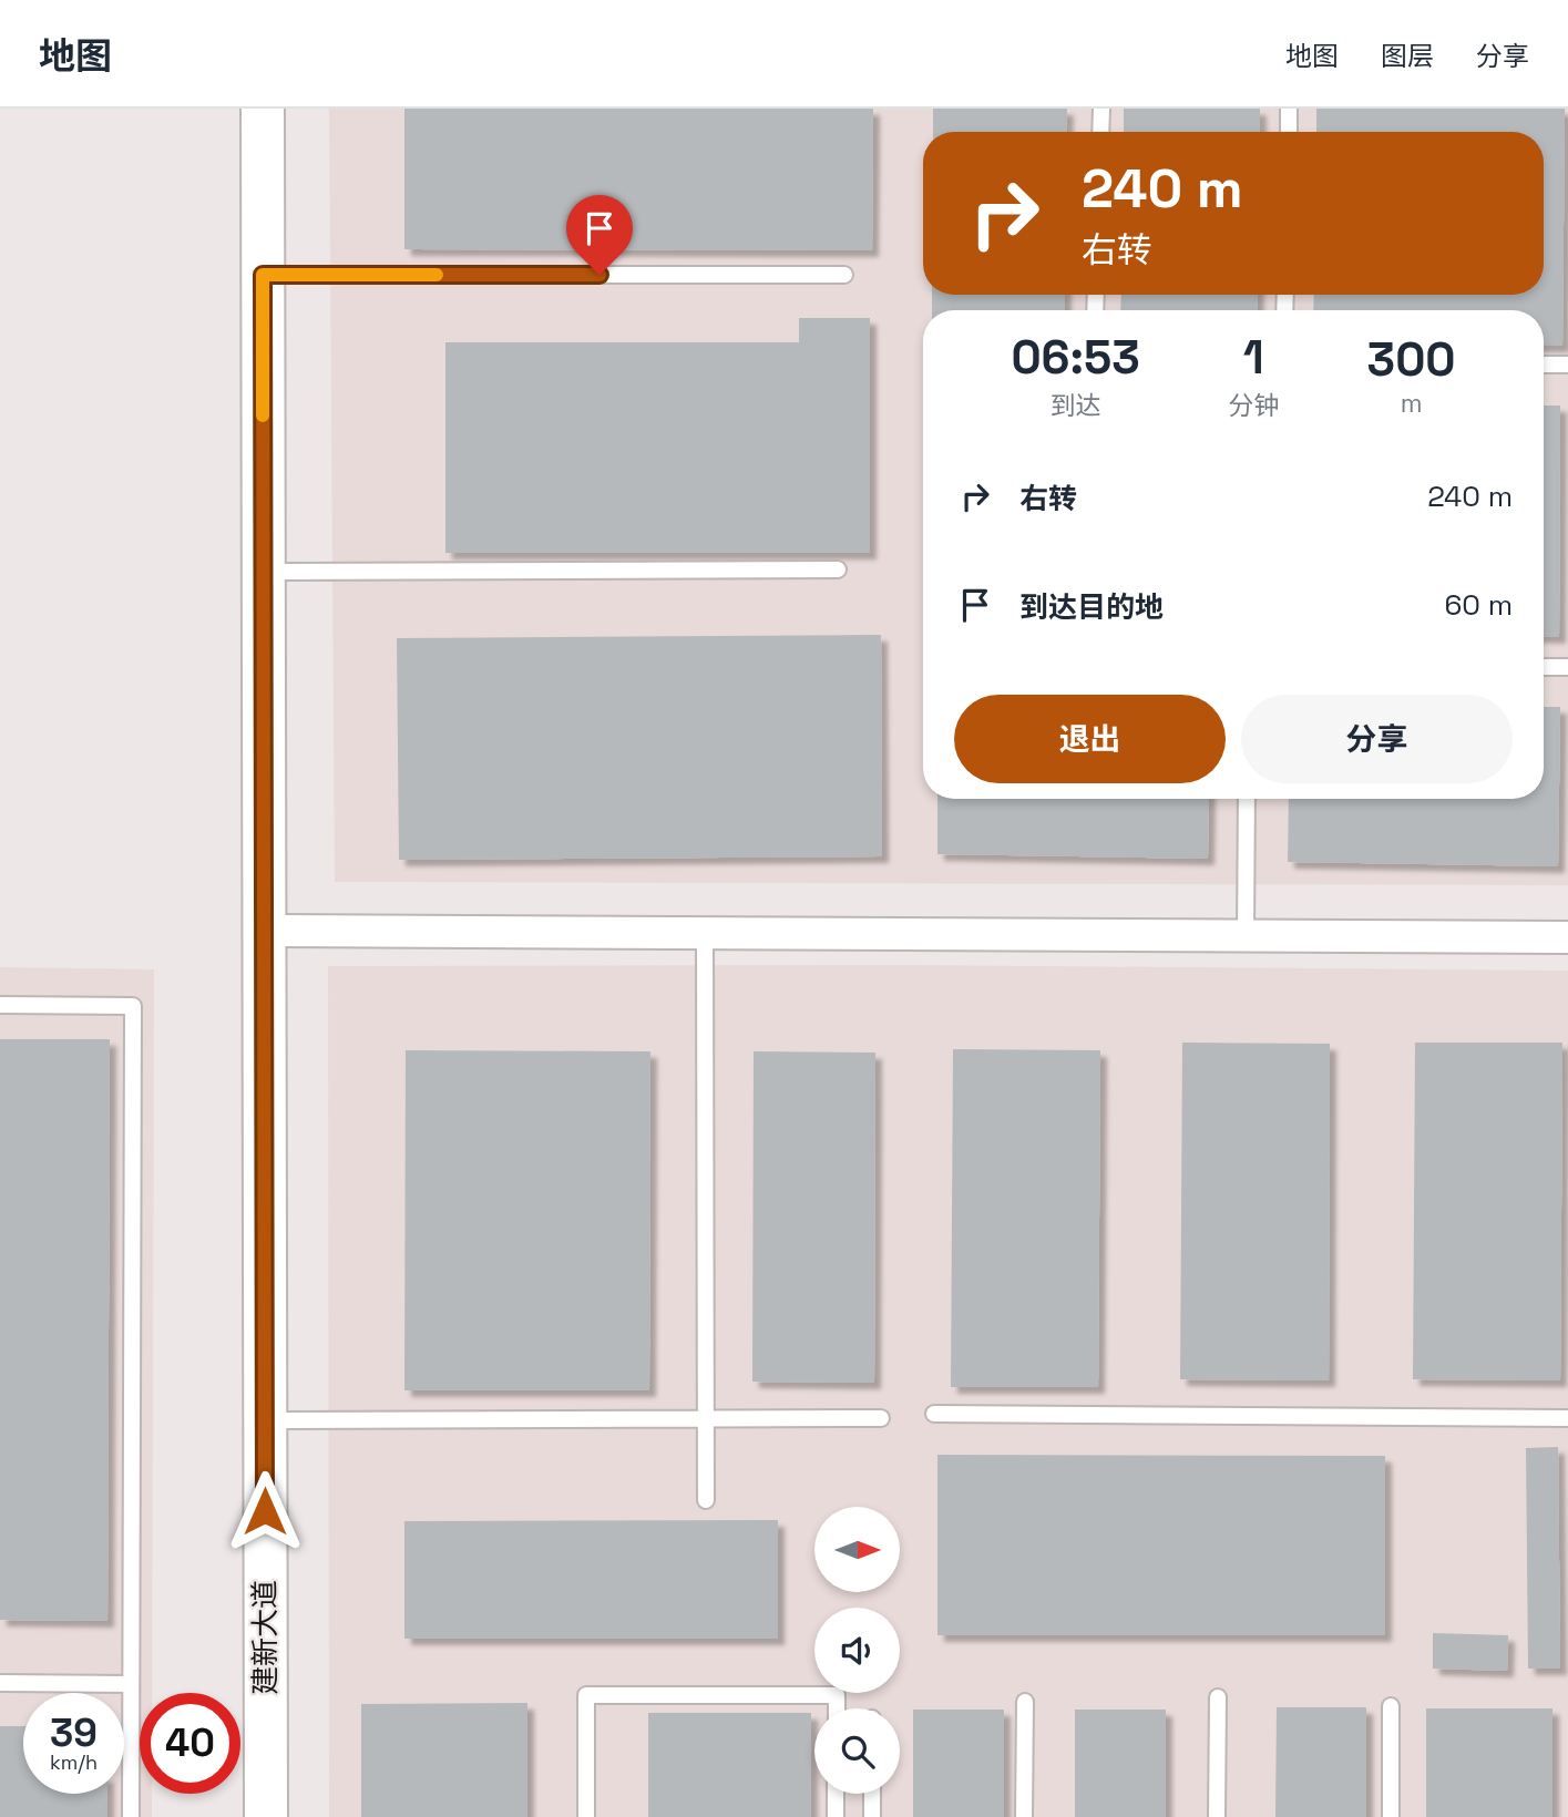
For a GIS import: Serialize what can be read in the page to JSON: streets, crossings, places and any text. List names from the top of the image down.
{
  "streets": {
    "street": ["建新大道"]
  },
  "north": "right",
  "page": {
    "header": "地图",
    "nav": ["地图", "图层", "分享"],
    "turn": ["240 m", "右转"],
    "eta": [
      "06:53",
      "到达",
      "1",
      "分钟",
      "300",
      "m"
    ],
    "list": [
      {
        "name": "右转",
        "value": "240 m"
      },
      {
        "name": "到达目的地",
        "value": "60 m"
      }
    ],
    "buttons": ["退出", "分享"],
    "speed": "39 km/h",
    "limit": "40"
  }
}
